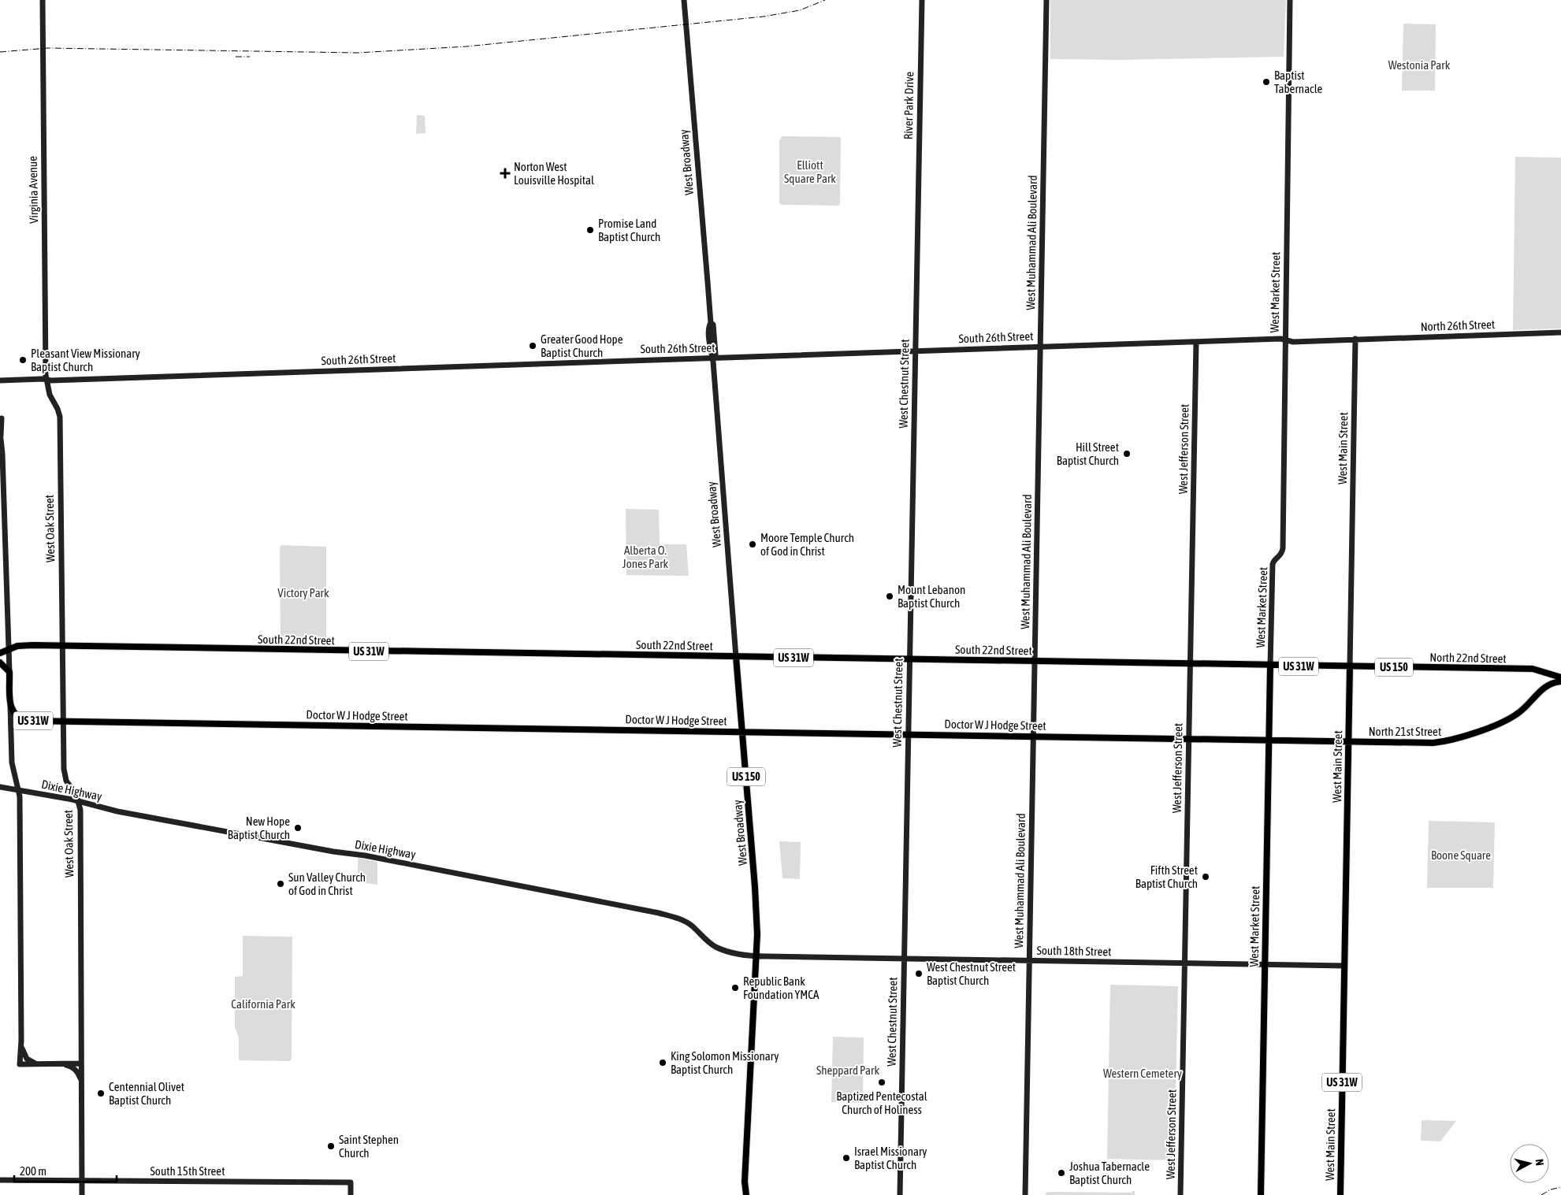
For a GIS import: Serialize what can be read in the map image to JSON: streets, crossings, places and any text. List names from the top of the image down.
{
  "streets": {
    "main road": [
      "West Broadway",
      "West Market Street",
      "West Main Street",
      "South 22nd Street",
      "US 31W",
      "North 22nd Street",
      "US 150",
      "Doctor W J Hodge Street",
      "North 21st Street"
    ],
    "street": [
      "River Park Drive",
      "Virginia Avenue",
      "West Muhammad Ali Boulevard",
      "North 26th Street",
      "South 26th Street",
      "West Chestnut Street",
      "West Jefferson Street",
      "West Oak Street",
      "Dixie Highway",
      "South 18th Street",
      "South 15th Street"
    ]
  },
  "crossings": [
    ["River Park Drive", "West Chestnut Street"],
    ["West Broadway", "South 26th Street"],
    ["West Broadway", "South 22nd Street"],
    ["West Broadway", "Doctor W J Hodge Street"],
    ["West Broadway", "Dixie Highway"],
    ["West Broadway", "South 18th Street"],
    ["Virginia Avenue", "South 26th Street"],
    ["Virginia Avenue", "West Oak Street"],
    ["West Muhammad Ali Boulevard", "South 26th Street"],
    ["West Muhammad Ali Boulevard", "South 22nd Street"],
    ["West Muhammad Ali Boulevard", "Doctor W J Hodge Street"],
    ["West Muhammad Ali Boulevard", "South 18th Street"],
    ["West Market Street", "South 26th Street"],
    ["West Market Street", "South 22nd Street"],
    ["West Market Street", "Doctor W J Hodge Street"],
    ["West Market Street", "South 18th Street"],
    ["North 26th Street", "South 26th Street"],
    ["North 26th Street", "West Main Street"],
    ["South 26th Street", "West Chestnut Street"],
    ["South 26th Street", "West Main Street"],
    ["South 26th Street", "West Jefferson Street"],
    ["South 26th Street", "West Oak Street"],
    ["West Chestnut Street", "South 22nd Street"],
    ["West Chestnut Street", "Doctor W J Hodge Street"],
    ["West Chestnut Street", "South 18th Street"],
    ["West Main Street", "South 22nd Street"],
    ["West Main Street", "North 22nd Street"],
    ["West Main Street", "Doctor W J Hodge Street"],
    ["West Main Street", "North 21st Street"],
    ["West Main Street", "South 18th Street"],
    ["West Jefferson Street", "South 22nd Street"],
    ["West Jefferson Street", "Doctor W J Hodge Street"],
    ["West Jefferson Street", "South 18th Street"],
    ["West Oak Street", "South 22nd Street"],
    ["West Oak Street", "Doctor W J Hodge Street"],
    ["West Oak Street", "Dixie Highway"],
    ["West Oak Street", "South 15th Street"],
    ["South 22nd Street", "North 22nd Street"],
    ["US 31W", "Doctor W J Hodge Street"],
    ["Doctor W J Hodge Street", "North 21st Street"],
    ["Dixie Highway", "South 18th Street"]
  ],
  "parks": [
    "Westonia Park",
    "Elliott Square Park",
    "Alberta O. Jones Park",
    "Victory Park",
    "Boone Square",
    "California Park",
    "Sheppard Park",
    "Western Cemetery"
  ],
  "places": {
    "other": [
      "Baptist Tabernacle",
      "Promise Land Baptist Church",
      "Greater Good Hope Baptist Church",
      "Pleasant View Missionary Baptist Church",
      "Hill Street Baptist Church",
      "Moore Temple Church of God in Christ",
      "Mount Lebanon Baptist Church",
      "New Hope Baptist Church",
      "Fifth Street Baptist Church",
      "Sun Valley Church of God in Christ",
      "West Chestnut Street Baptist Church",
      "Republic Bank Foundation YMCA",
      "King Solomon Missionary Baptist Church",
      "Baptized Pentecostal Church of Holiness",
      "Centennial Olivet Baptist Church",
      "Saint Stephen Church",
      "Israel Missionary Baptist Church",
      "Joshua Tabernacle Baptist Church"
    ],
    "health": ["Norton West Louisville Hospital"]
  },
  "scale_bar": "200 m",
  "north": "right"
}
